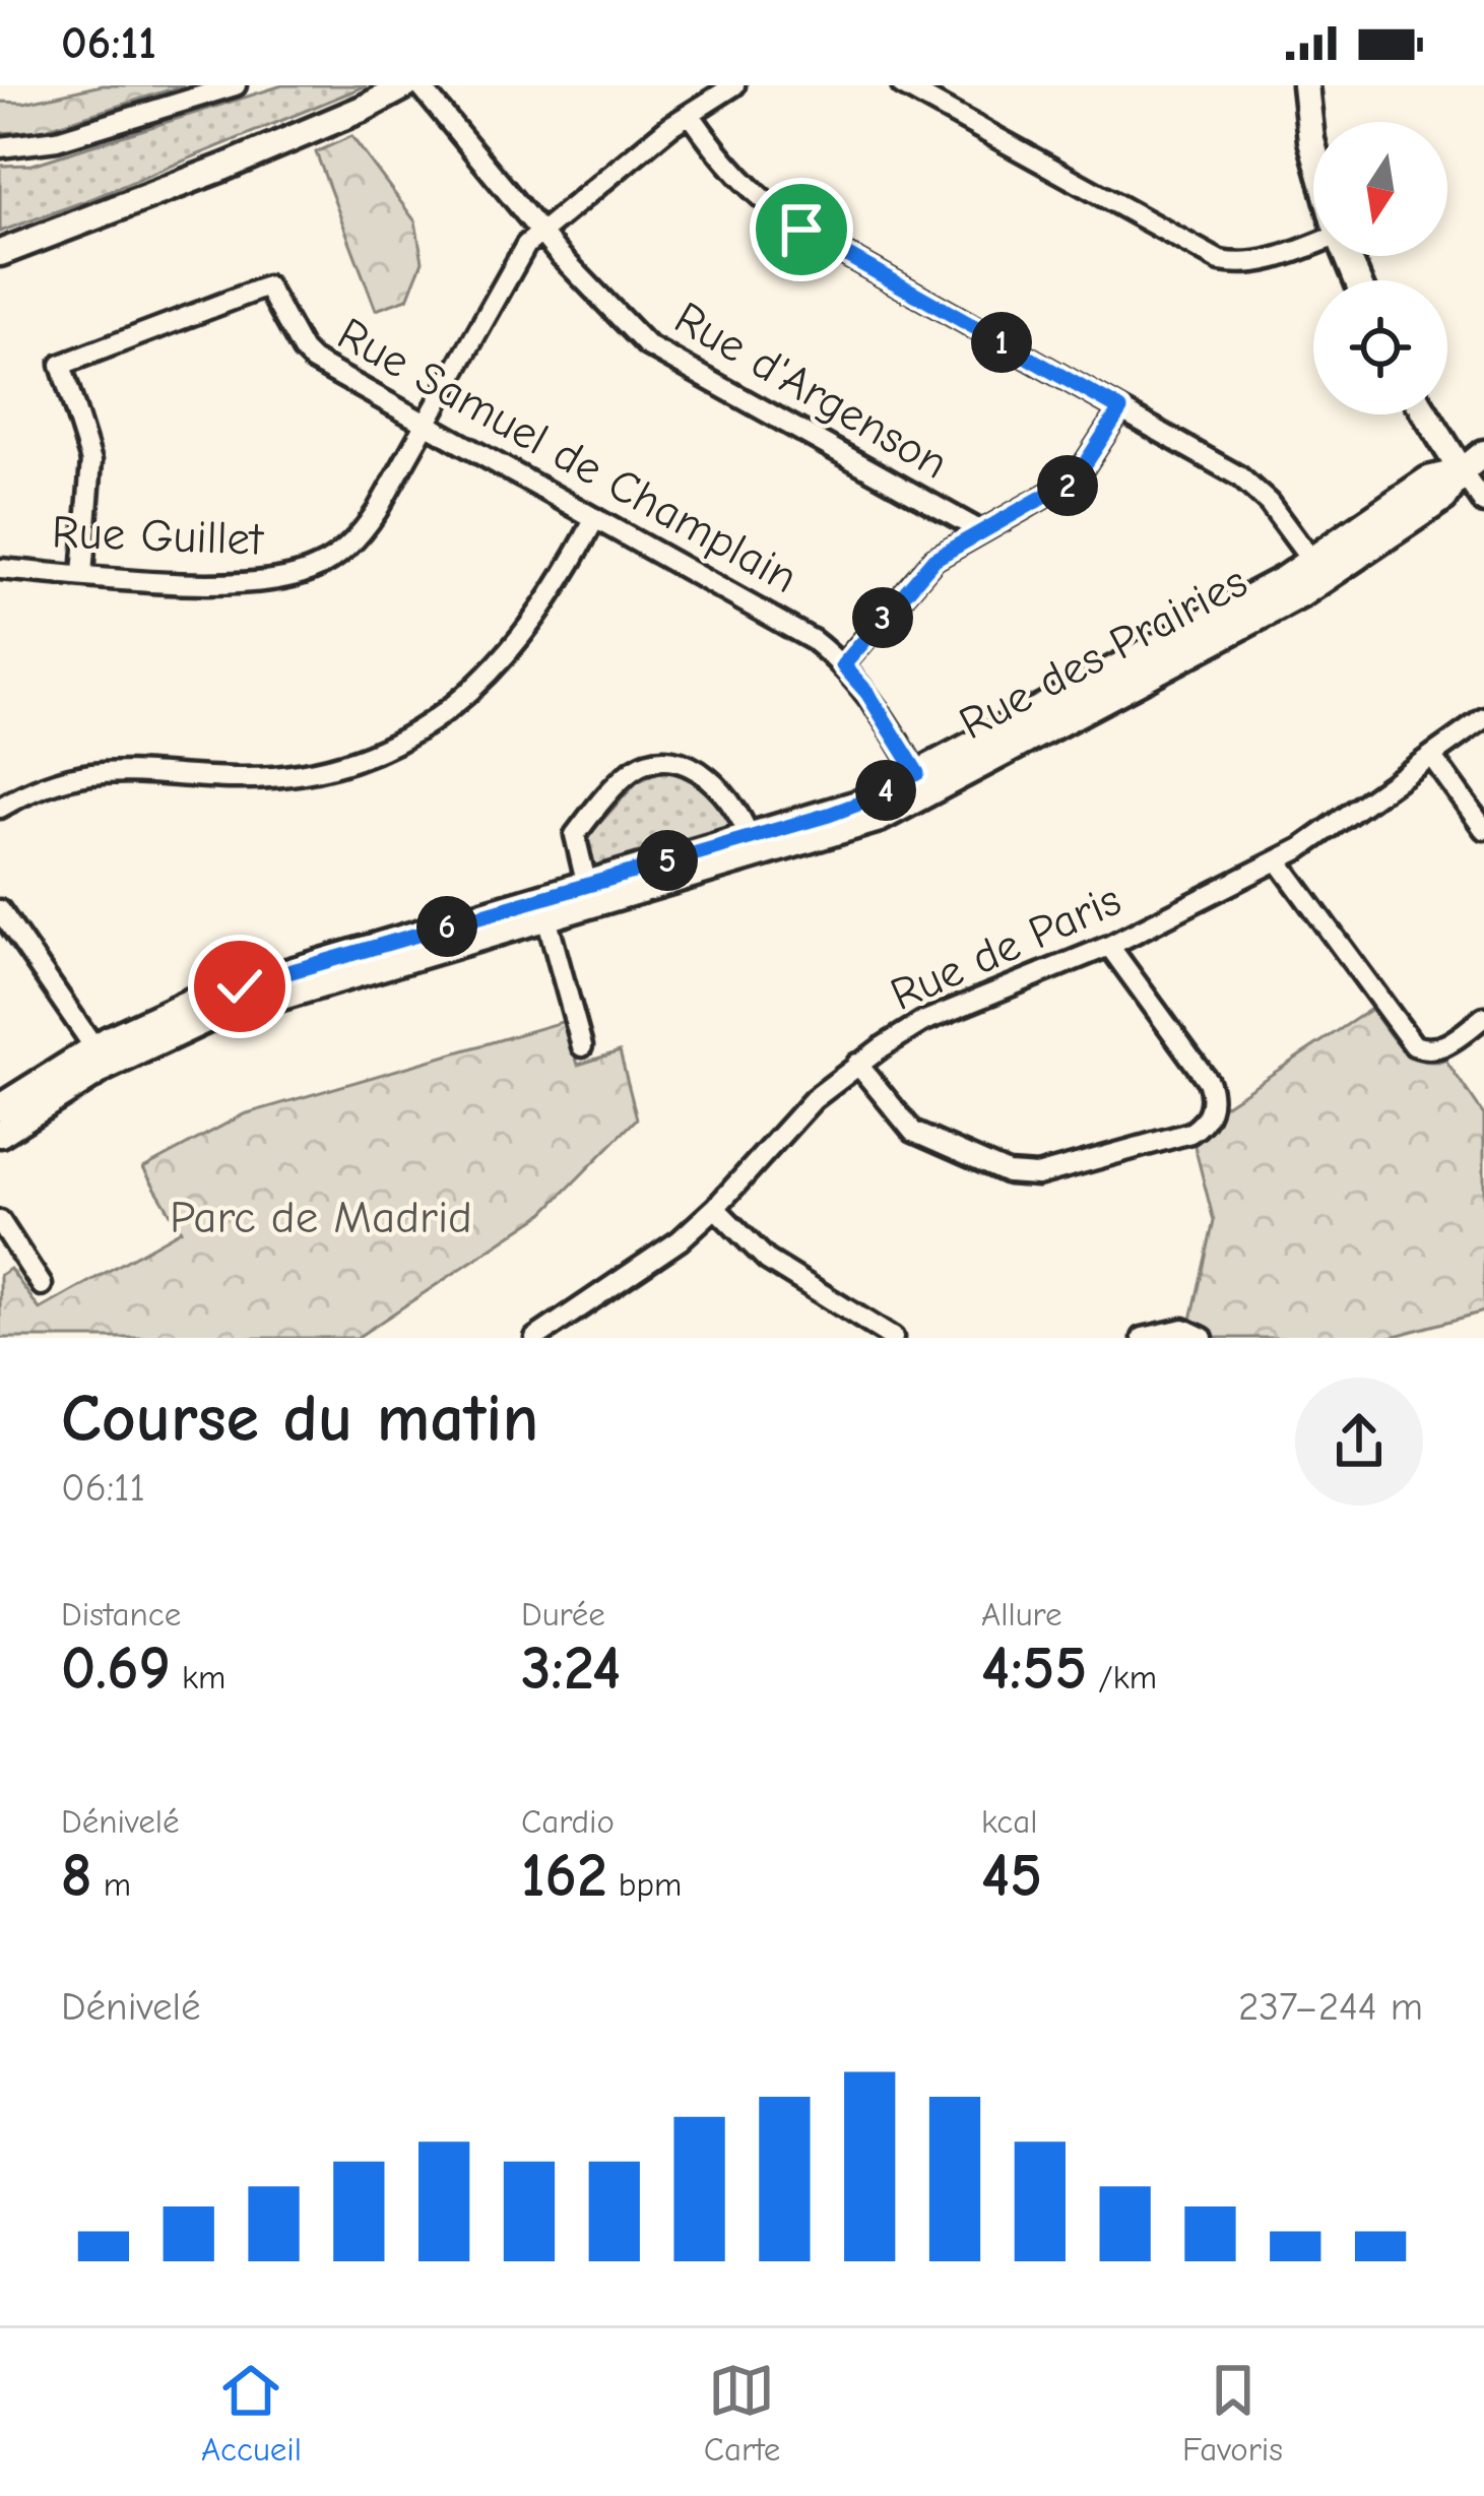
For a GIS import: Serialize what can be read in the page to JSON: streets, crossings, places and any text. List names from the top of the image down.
{
  "streets": {
    "street": [
      "Rue d'Argenson",
      "Rue Samuel de Champlain",
      "Rue Guillet",
      "Rue des Prairies",
      "Rue de Paris"
    ]
  },
  "crossings": [
    ["Rue d'Argenson", "Rue Guillet"],
    ["Rue Samuel de Champlain", "Rue Guillet"],
    ["Rue Samuel de Champlain", "Rue des Prairies"]
  ],
  "parks": ["Parc de Madrid"],
  "north": "bottom",
  "page": {
    "status": "06:11",
    "pins": [
      "1",
      "2",
      "3",
      "4",
      "5",
      "6"
    ],
    "heading": ["Course du matin", "06:11"],
    "stats": [
      ["Distance", "0.69 km"],
      ["Durée", "3:24"],
      ["Allure", "4:55 /km"],
      ["Dénivelé", "8 m"],
      ["Cardio", "162 bpm"],
      ["kcal", "45"]
    ],
    "chart": ["Dénivelé", "237–244 m"],
    "tabs": ["Accueil", "Carte", "Favoris"]
  }
}
